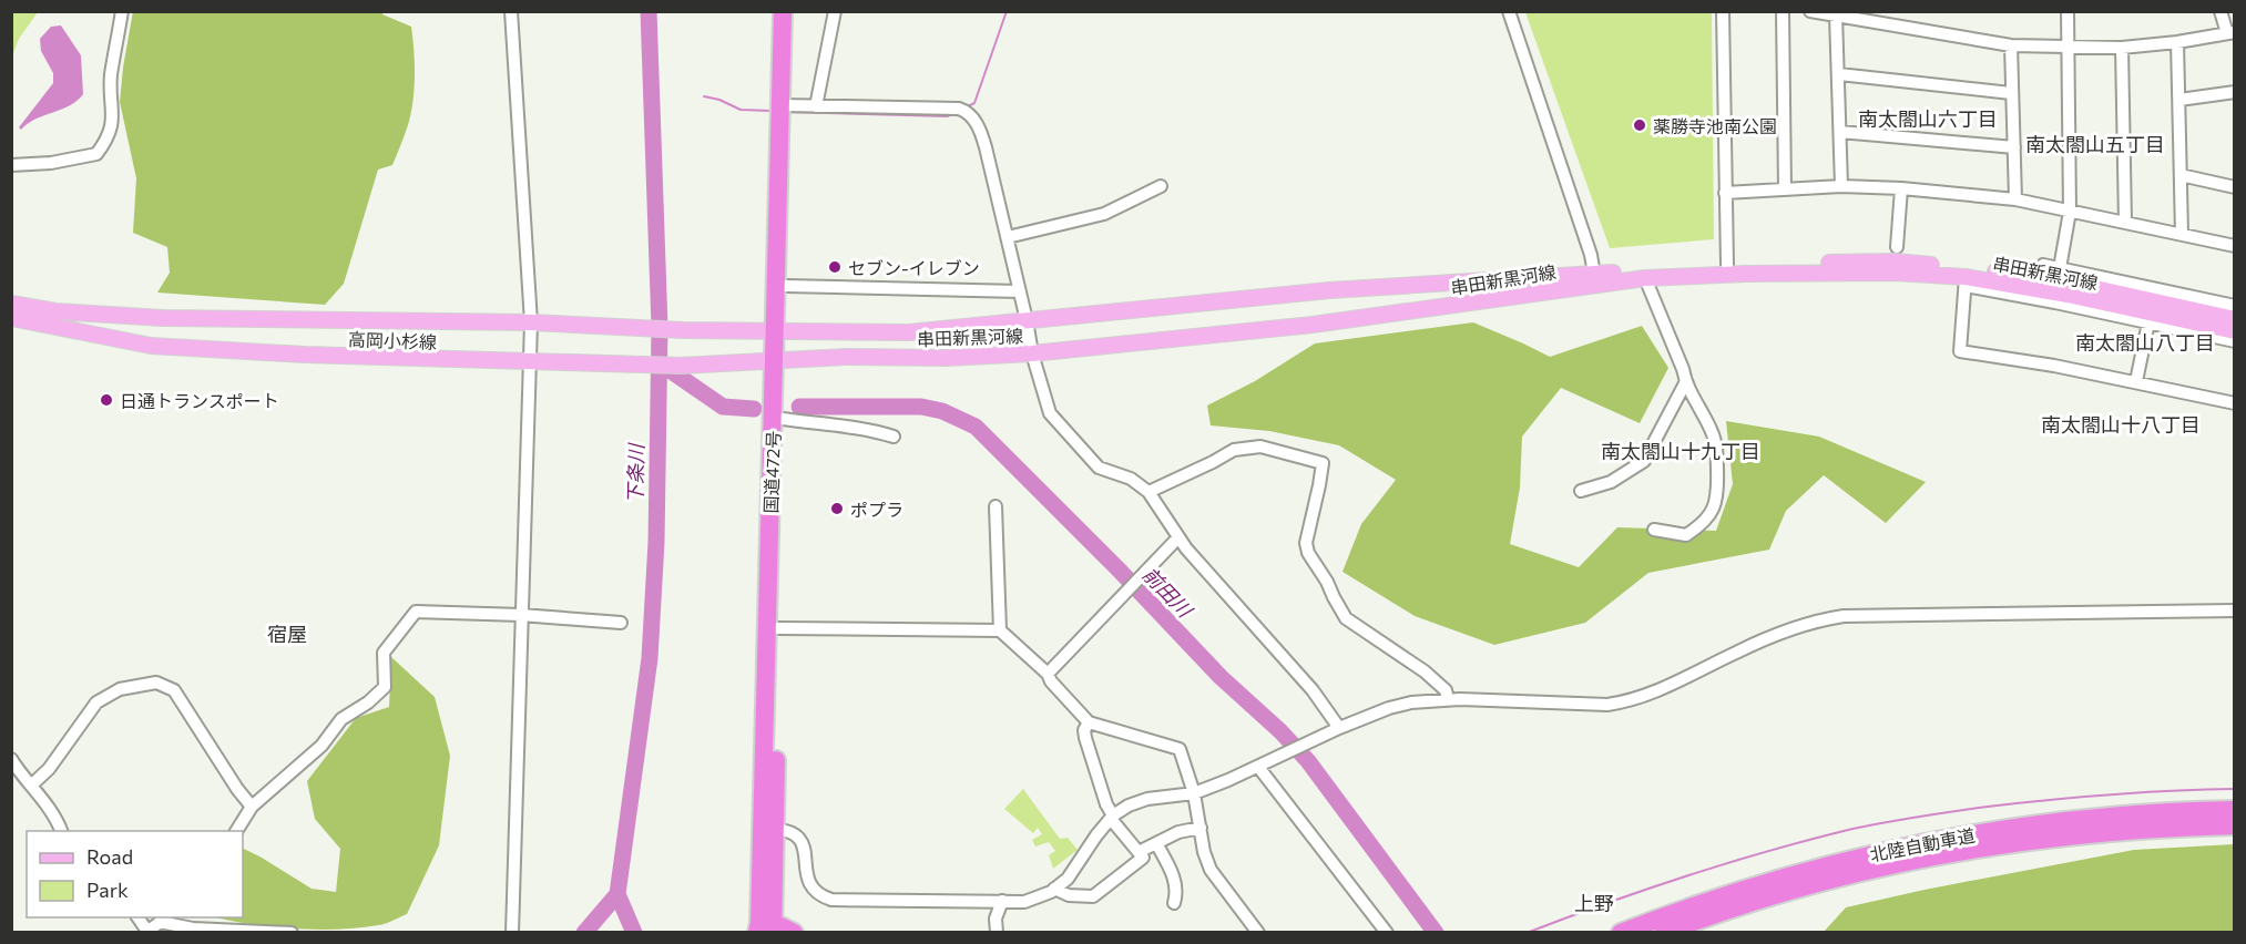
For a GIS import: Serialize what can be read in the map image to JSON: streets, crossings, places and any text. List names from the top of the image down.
{
  "streets": {
    "highway": ["国道472号", "北陸自動車道"],
    "main road": ["串田新黒河線", "高岡小杉線"]
  },
  "crossings": [
    ["串田新黒河線", "高岡小杉線"],
    ["串田新黒河線", "国道472号"],
    ["高岡小杉線", "国道472号"]
  ],
  "districts": [
    "南太閤山六丁目",
    "南太閤山五丁目",
    "南太閤山八丁目",
    "南太閤山十八丁目",
    "南太閤山十九丁目",
    "宿屋",
    "上野"
  ],
  "water": ["下条川", "前田川"],
  "places": [
    "薬勝寺池南公園",
    "セブン-イレブン",
    "日通トランスポート",
    "ポプラ"
  ],
  "legend": ["Road", "Park"]
}
